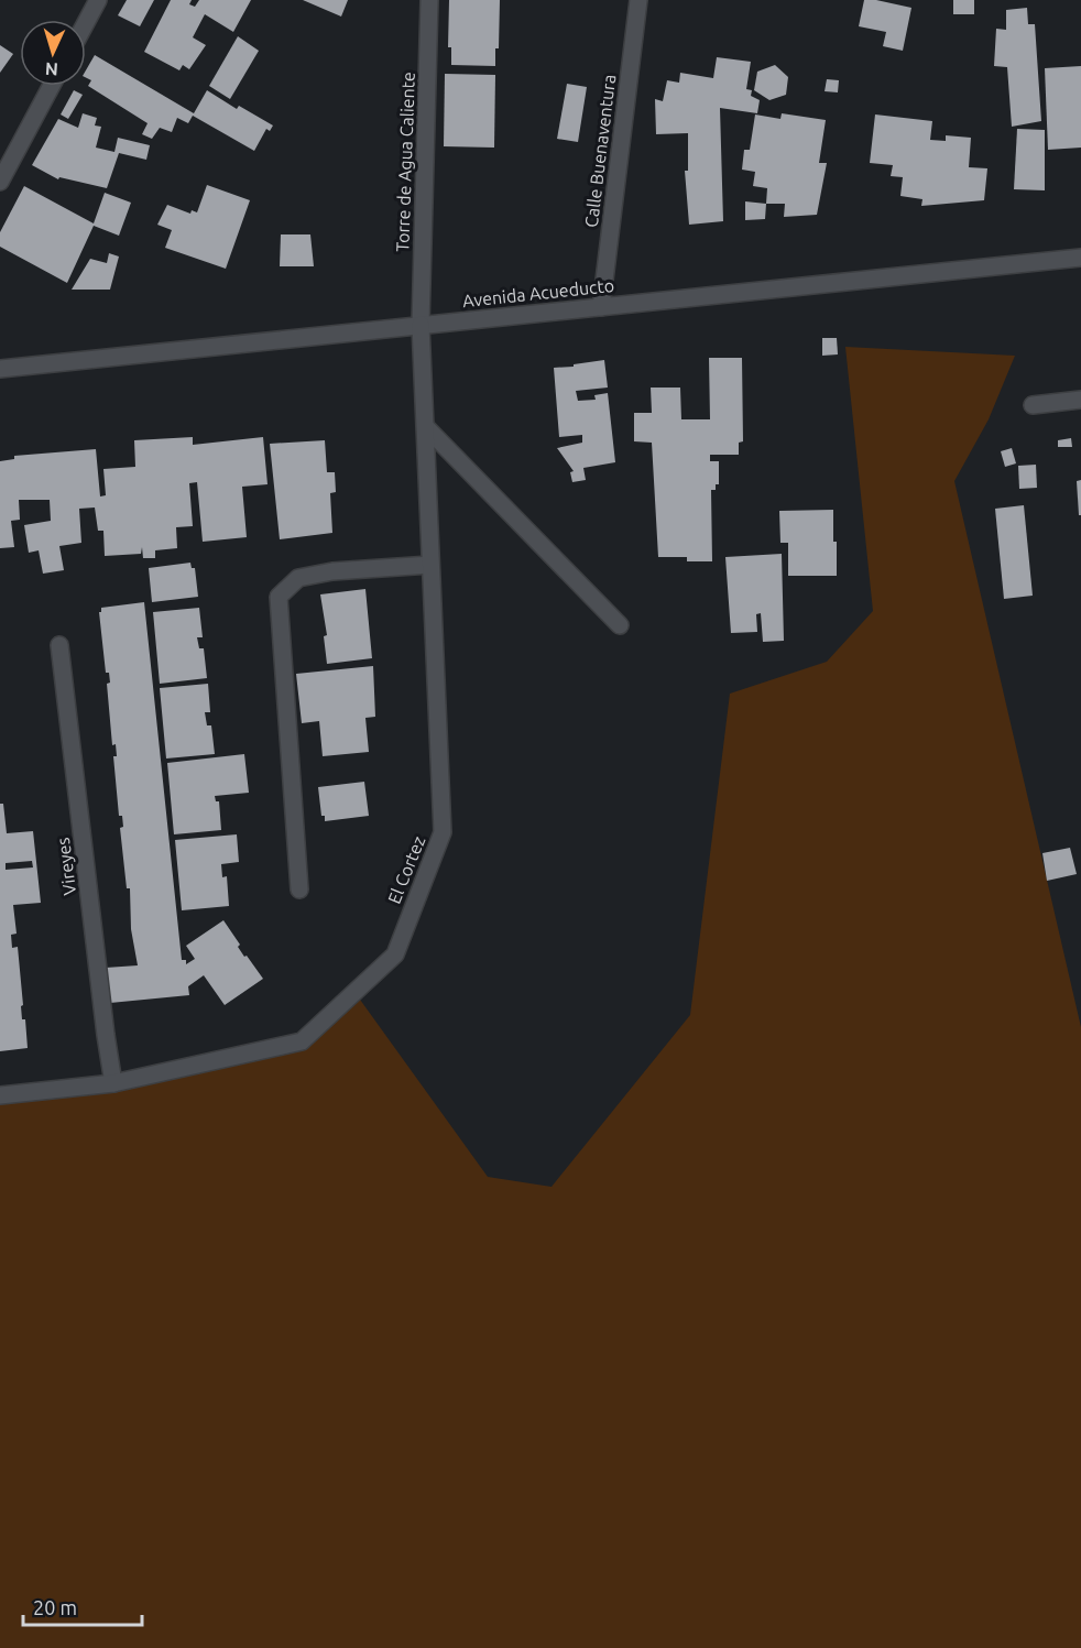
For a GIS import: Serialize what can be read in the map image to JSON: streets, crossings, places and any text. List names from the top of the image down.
{
  "streets": {
    "street": [
      "Calle Buenaventura",
      "Torre de Agua Caliente",
      "Avenida Acueducto",
      "Vireyes",
      "El Cortez"
    ]
  },
  "crossings": [
    ["Calle Buenaventura", "Avenida Acueducto"],
    ["Torre de Agua Caliente", "Avenida Acueducto"],
    ["Torre de Agua Caliente", "El Cortez"],
    ["Avenida Acueducto", "El Cortez"],
    ["Vireyes", "El Cortez"]
  ],
  "scale_bar": "20 m",
  "north": "bottom"
}
